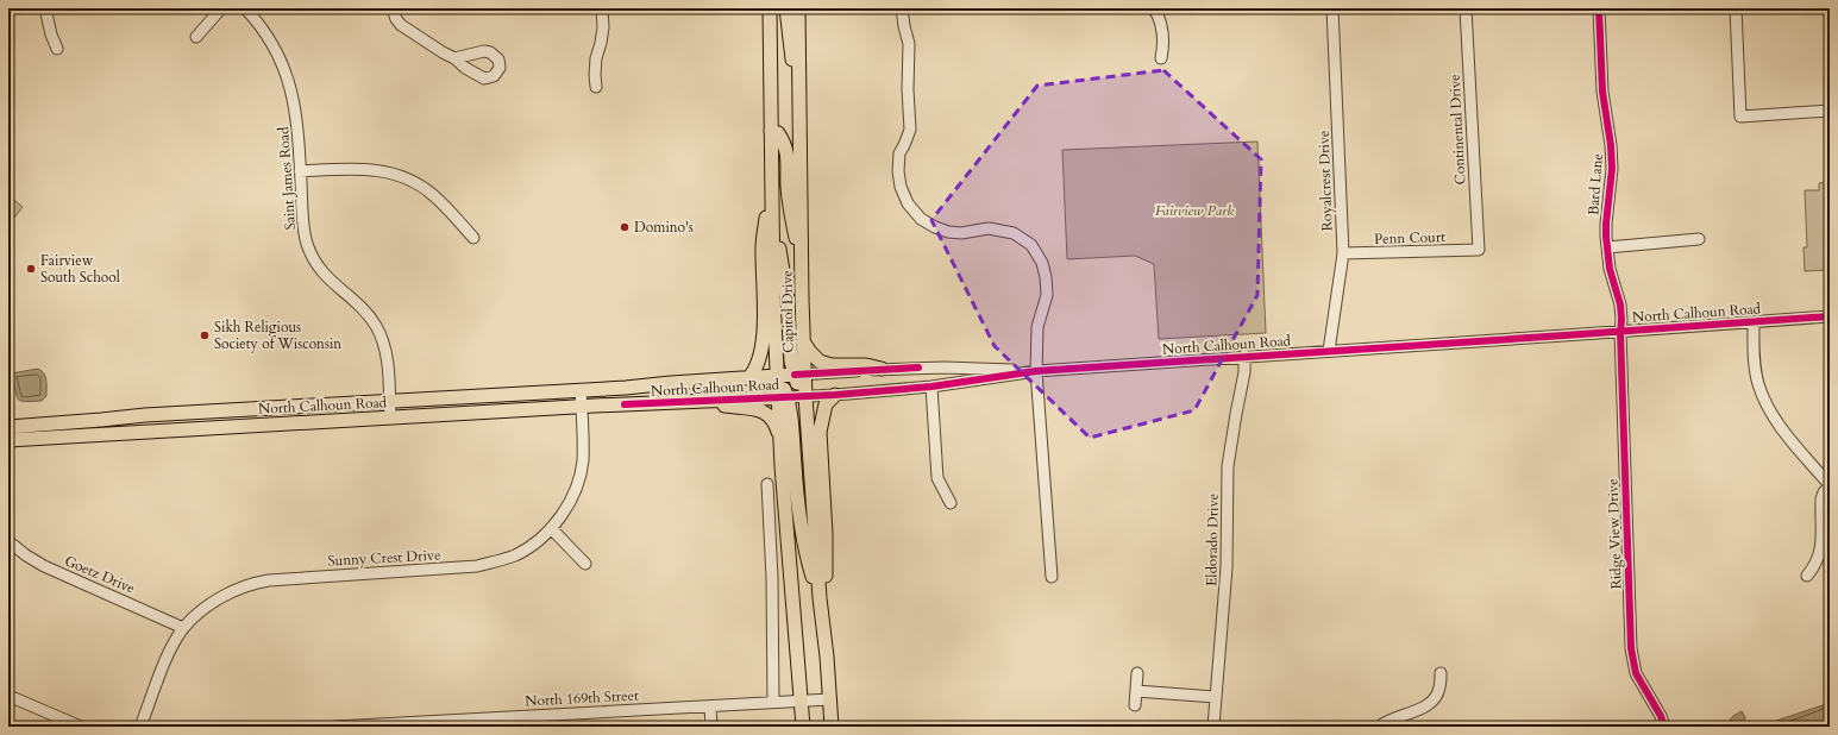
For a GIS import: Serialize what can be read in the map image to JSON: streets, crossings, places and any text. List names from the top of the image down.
{
  "streets": {
    "main road": ["Capitol Drive", "North Calhoun Road"],
    "street": [
      "Continental Drive",
      "Saint James Road",
      "Royalcrest Drive",
      "Bard Lane",
      "Penn Court",
      "Ridge View Drive",
      "Eldorado Drive",
      "Sunny Crest Drive",
      "Goetz Drive",
      "North 169th Street"
    ]
  },
  "crossings": [
    ["Continental Drive", "Penn Court"],
    ["Saint James Road", "North Calhoun Road"],
    ["Royalcrest Drive", "Penn Court"],
    ["Royalcrest Drive", "North Calhoun Road"],
    ["Bard Lane", "North Calhoun Road"],
    ["Bard Lane", "Ridge View Drive"],
    ["Capitol Drive", "North Calhoun Road"],
    ["North Calhoun Road", "Ridge View Drive"],
    ["North Calhoun Road", "Eldorado Drive"],
    ["North Calhoun Road", "Sunny Crest Drive"],
    ["Sunny Crest Drive", "Goetz Drive"]
  ],
  "parks": ["Fairview Park"],
  "places": ["Domino's", "Fairview South School", "Sikh Religious Society of Wisconsin"]
}
